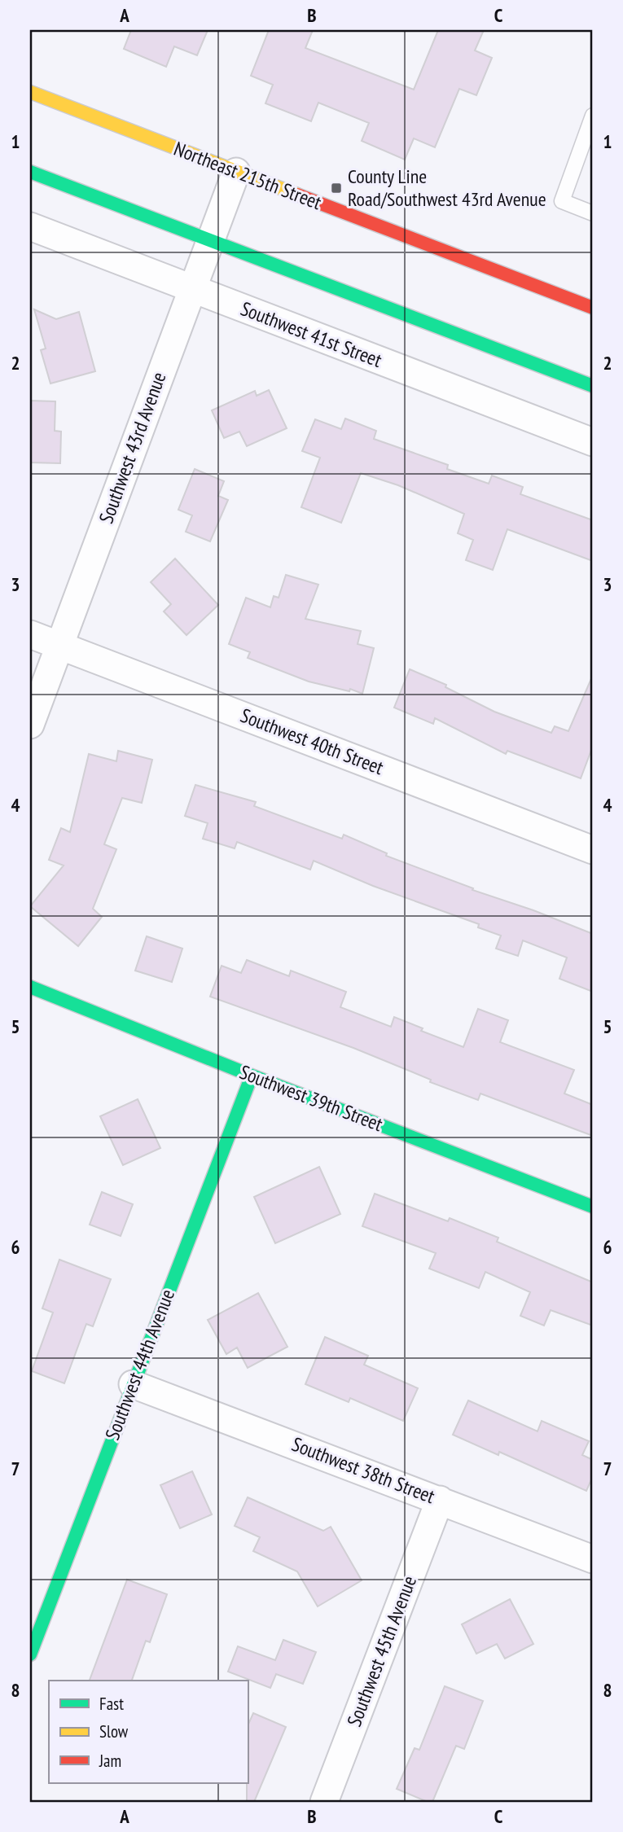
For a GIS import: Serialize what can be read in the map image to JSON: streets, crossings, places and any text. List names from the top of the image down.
{
  "streets": {
    "street": [
      "Northeast 215th Street",
      "Southwest 41st Street",
      "Southwest 43rd Avenue",
      "Southwest 40th Street",
      "Southwest 39th Street",
      "Southwest 44th Avenue",
      "Southwest 38th Street",
      "Southwest 45th Avenue"
    ]
  },
  "crossings": [
    ["Northeast 215th Street", "Southwest 43rd Avenue"],
    ["Southwest 41st Street", "Southwest 43rd Avenue"],
    ["Southwest 43rd Avenue", "Southwest 40th Street"],
    ["Southwest 39th Street", "Southwest 44th Avenue"],
    ["Southwest 44th Avenue", "Southwest 38th Street"],
    ["Southwest 38th Street", "Southwest 45th Avenue"]
  ],
  "places": {
    "transit": ["County Line Road/Southwest 43rd Avenue"]
  },
  "legend": ["Fast", "Slow", "Jam"],
  "grid": {
    "columns": ["A", "B", "C"],
    "rows": [
      "1",
      "2",
      "3",
      "4",
      "5",
      "6",
      "7",
      "8"
    ]
  }
}
